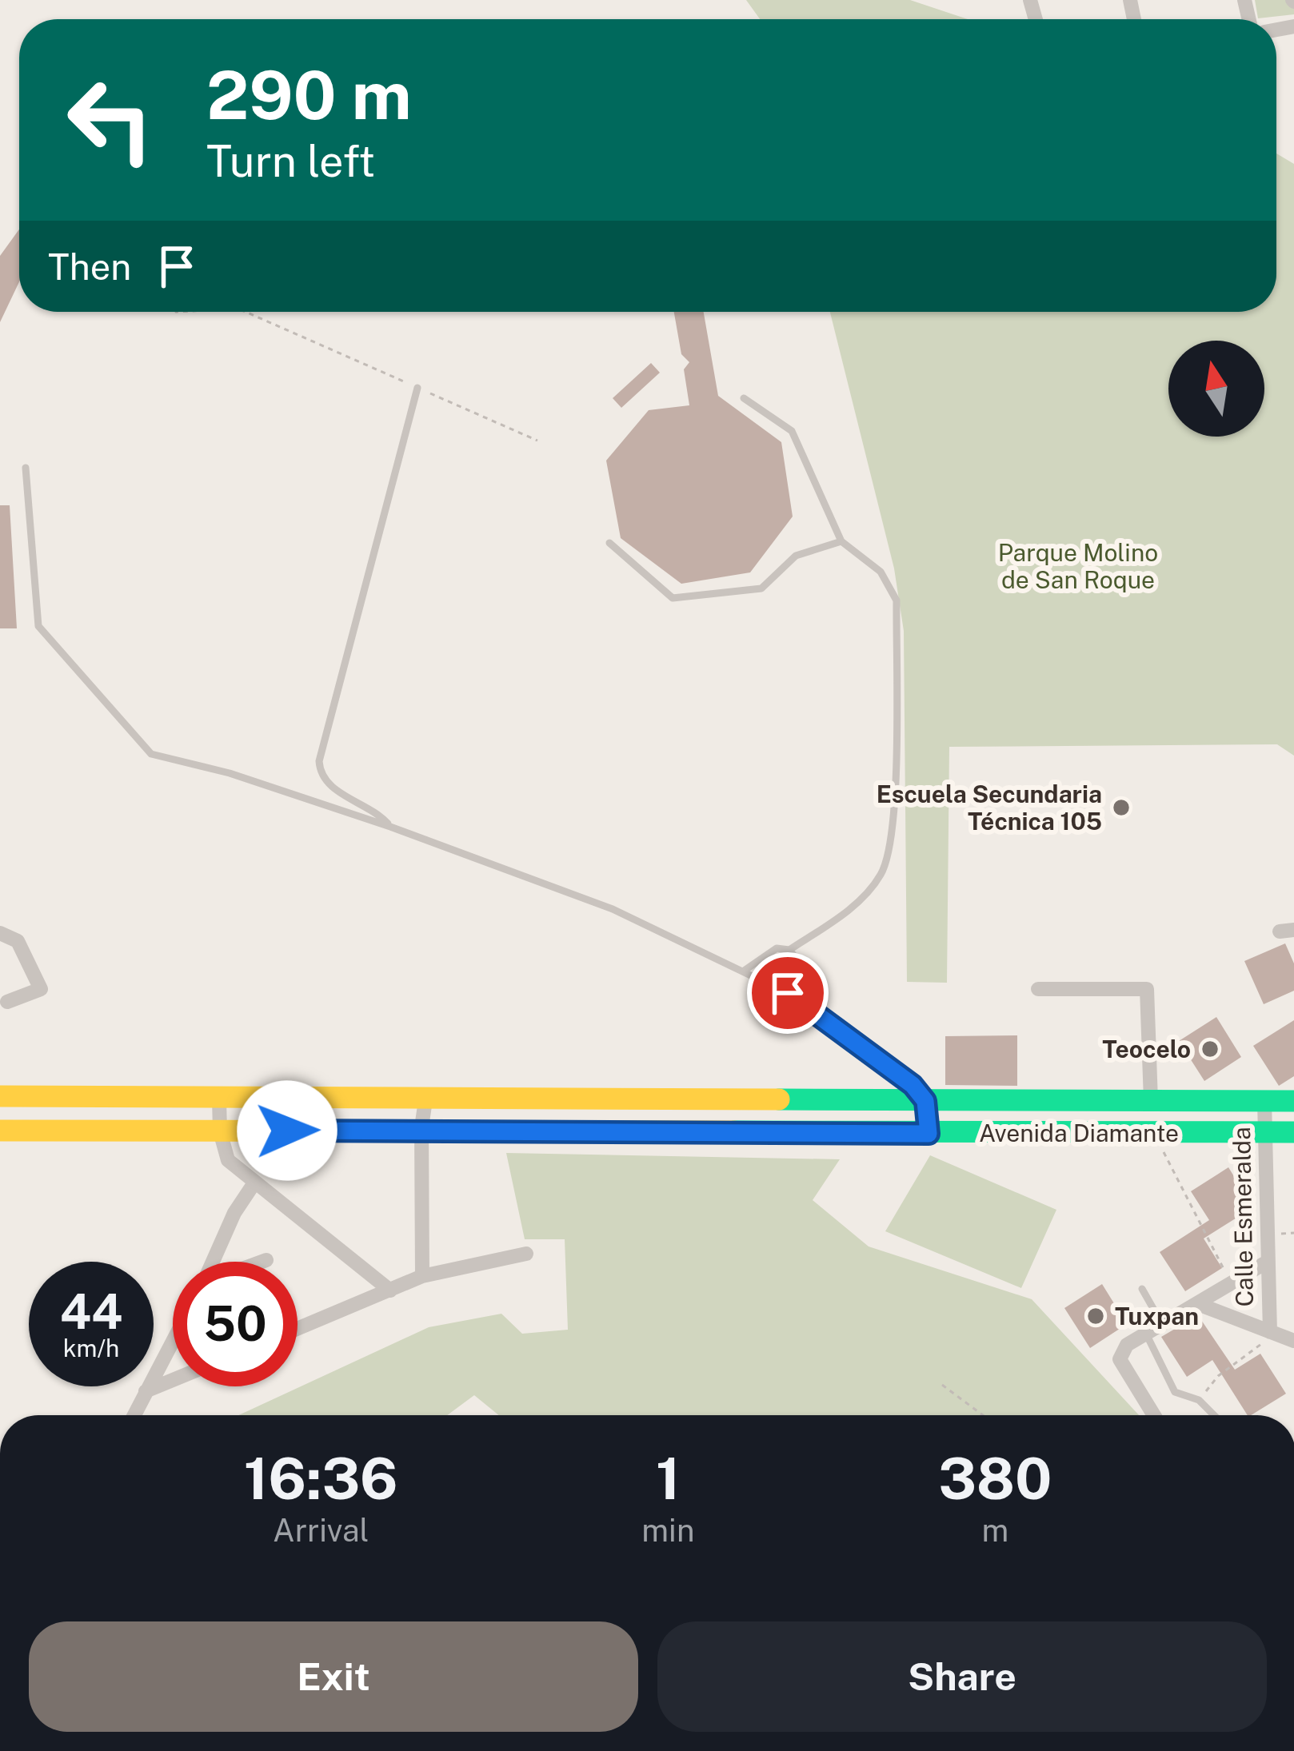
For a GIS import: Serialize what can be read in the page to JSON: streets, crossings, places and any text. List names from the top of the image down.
{
  "streets": {
    "main road": ["Avenida Diamante"],
    "street": ["Calle Esmeralda"]
  },
  "crossings": [
    ["Avenida Diamante", "Calle Esmeralda"]
  ],
  "parks": ["Parque Molino de San Roque"],
  "places": ["Escuela Secundaria Técnica 105", "Teocelo", "Tuxpan"],
  "north": "top",
  "page": {
    "turn": ["290 m", "Turn left"],
    "then": "Then",
    "speed": "44 km/h",
    "limit": "50",
    "eta": [
      "16:36",
      "Arrival",
      "1",
      "min",
      "380",
      "m"
    ],
    "buttons": ["Exit", "Share"]
  }
}
